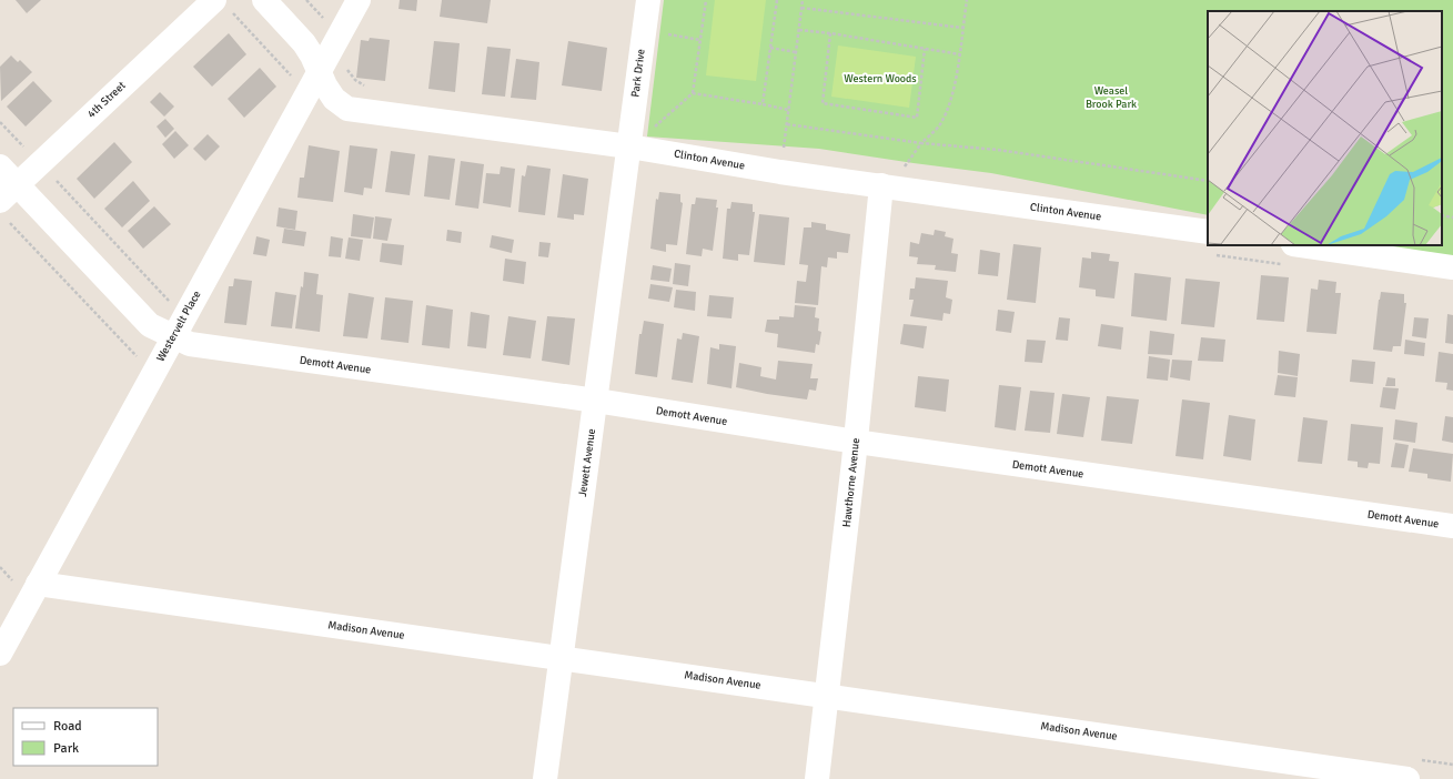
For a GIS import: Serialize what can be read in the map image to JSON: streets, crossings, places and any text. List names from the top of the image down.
{
  "streets": {
    "street": [
      "Park Drive",
      "4th Street",
      "Clinton Avenue",
      "Westervelt Place",
      "Demott Avenue",
      "Jewett Avenue",
      "Hawthorne Avenue",
      "Madison Avenue"
    ]
  },
  "crossings": [
    ["Park Drive", "Clinton Avenue"],
    ["Park Drive", "Jewett Avenue"],
    ["4th Street", "Demott Avenue"],
    ["Clinton Avenue", "Westervelt Place"],
    ["Clinton Avenue", "Jewett Avenue"],
    ["Clinton Avenue", "Hawthorne Avenue"],
    ["Westervelt Place", "Demott Avenue"],
    ["Westervelt Place", "Madison Avenue"],
    ["Demott Avenue", "Jewett Avenue"],
    ["Demott Avenue", "Hawthorne Avenue"],
    ["Jewett Avenue", "Madison Avenue"],
    ["Hawthorne Avenue", "Madison Avenue"]
  ],
  "parks": ["Western Woods", "Weasel Brook Park"],
  "legend": ["Road", "Park"]
}
